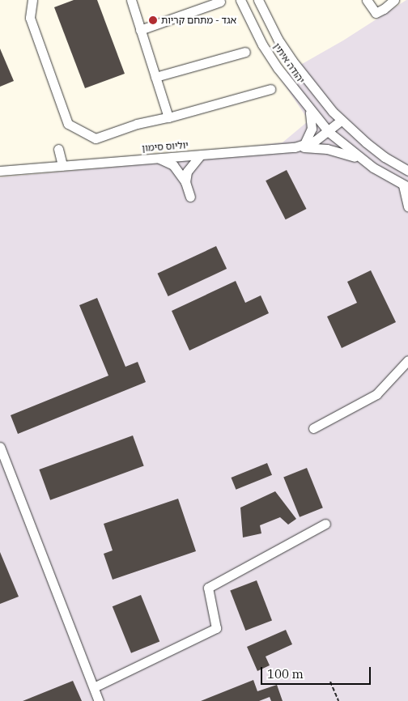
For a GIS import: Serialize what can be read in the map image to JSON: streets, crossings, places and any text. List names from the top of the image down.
{
  "streets": {
    "street": ["יהודה איתין", "יוליוס סימון"]
  },
  "crossings": [
    ["יהודה איתין", "יוליוס סימון"]
  ],
  "places": ["אגד - מתחם קריות"],
  "scale_bar": "100 m"
}
